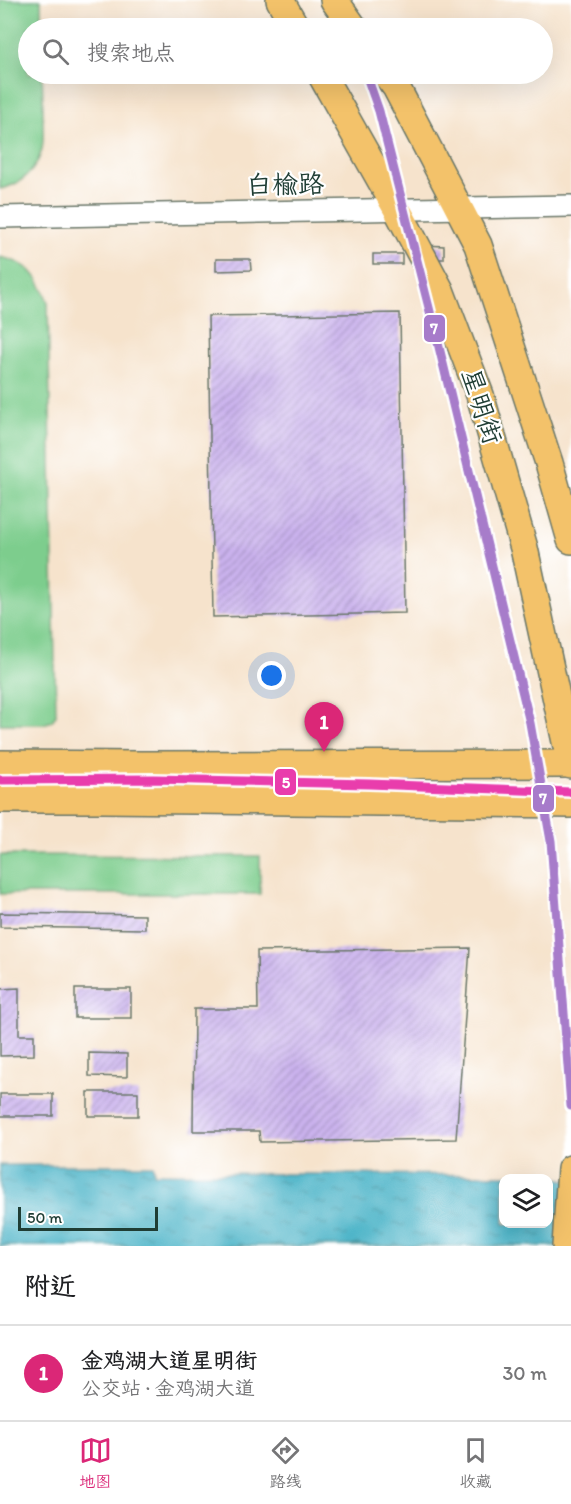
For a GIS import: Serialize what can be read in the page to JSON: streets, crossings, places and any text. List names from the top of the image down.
{
  "streets": {
    "main road": ["星明街"],
    "street": ["白榆路"]
  },
  "crossings": [
    ["白榆路", "星明街"]
  ],
  "lines": ["transit line 7", "transit line 5"],
  "scale_bar": "50 m",
  "page": {
    "search": "搜索地点",
    "pins": "1",
    "scale": "50 m",
    "heading": "附近",
    "list": [
      {
        "mark": "1",
        "name": "金鸡湖大道星明街",
        "note": "公交站 · 金鸡湖大道",
        "value": "30 m"
      }
    ],
    "nav": ["地图", "路线", "收藏"]
  }
}
